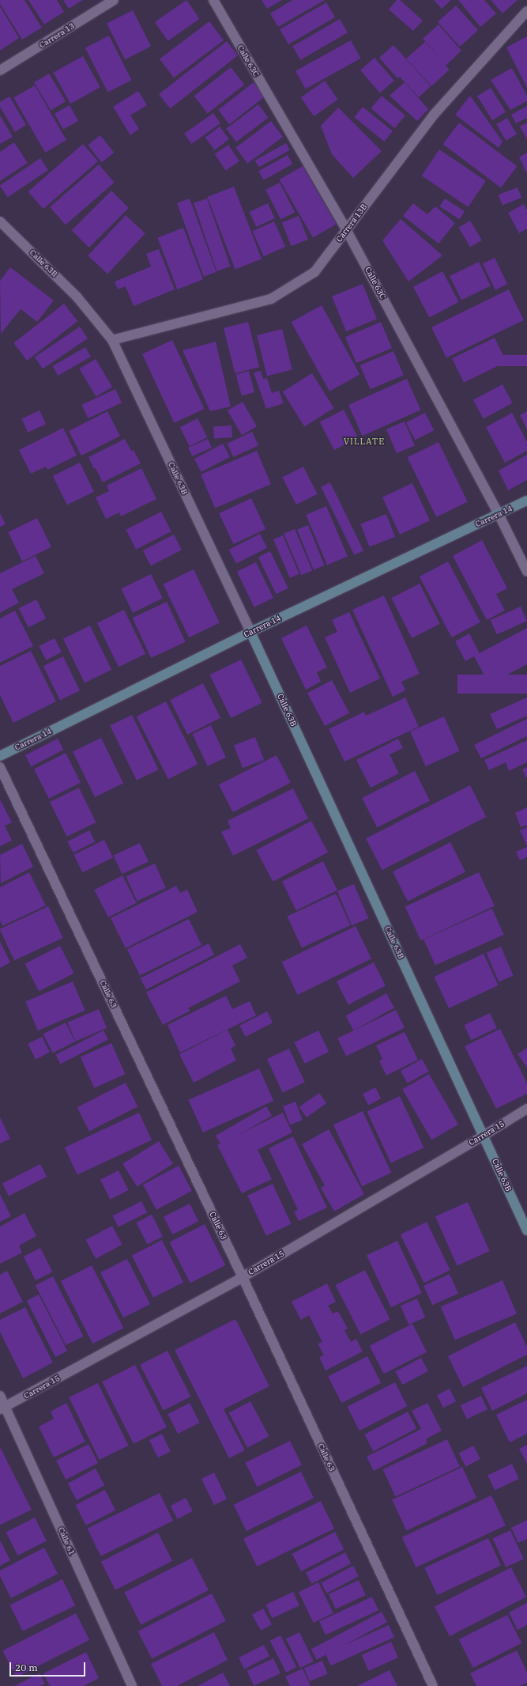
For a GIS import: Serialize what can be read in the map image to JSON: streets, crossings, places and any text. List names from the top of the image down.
{
  "streets": {
    "street": [
      "Carrera 13",
      "Calle 63C",
      "Carrera 13B",
      "Calle 63B",
      "Carrera 14",
      "Calle 63",
      "Carrera 15",
      "Calle 61"
    ]
  },
  "crossings": [
    ["Calle 63C", "Carrera 13B"],
    ["Calle 63C", "Carrera 14"],
    ["Carrera 13B", "Calle 63B"],
    ["Calle 63B", "Carrera 14"],
    ["Calle 63B", "Carrera 15"],
    ["Calle 63", "Carrera 15"],
    ["Carrera 15", "Calle 61"]
  ],
  "districts": ["VILLATE"],
  "scale_bar": "20 m"
}
